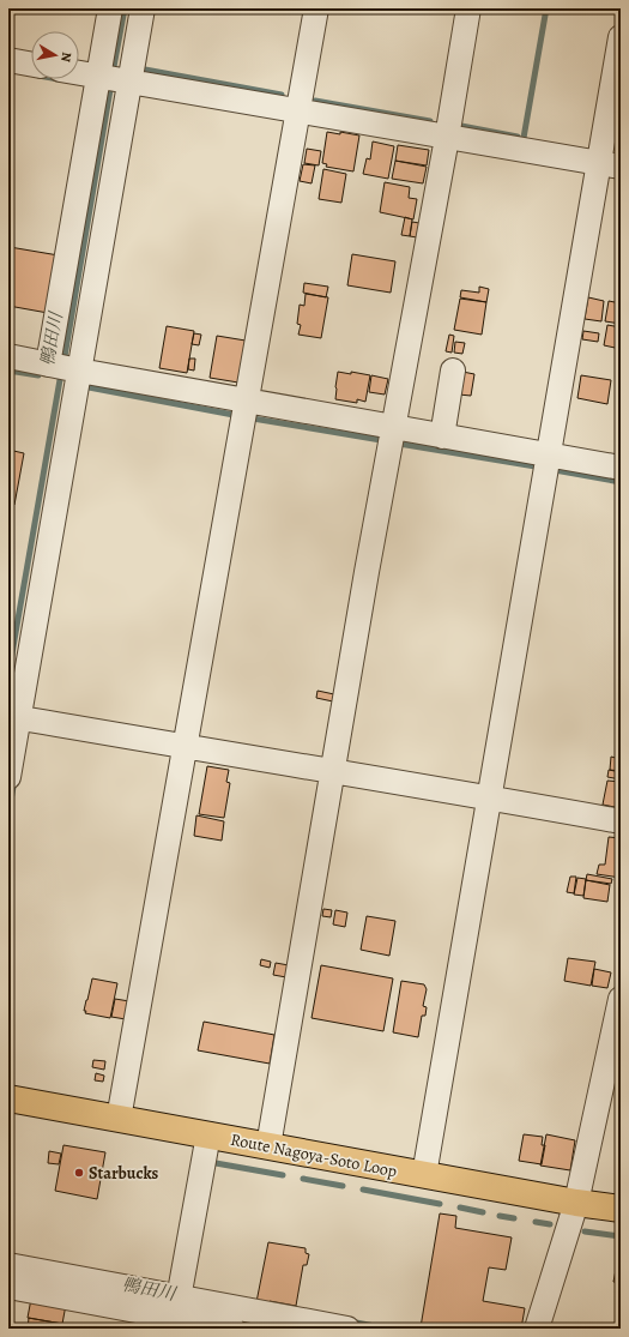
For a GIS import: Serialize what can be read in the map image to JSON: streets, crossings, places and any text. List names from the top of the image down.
{
  "streets": {
    "main road": ["Route Nagoya-Soto Loop"]
  },
  "water": ["鴨田川"],
  "places": ["Starbucks"],
  "north": "right"
}
